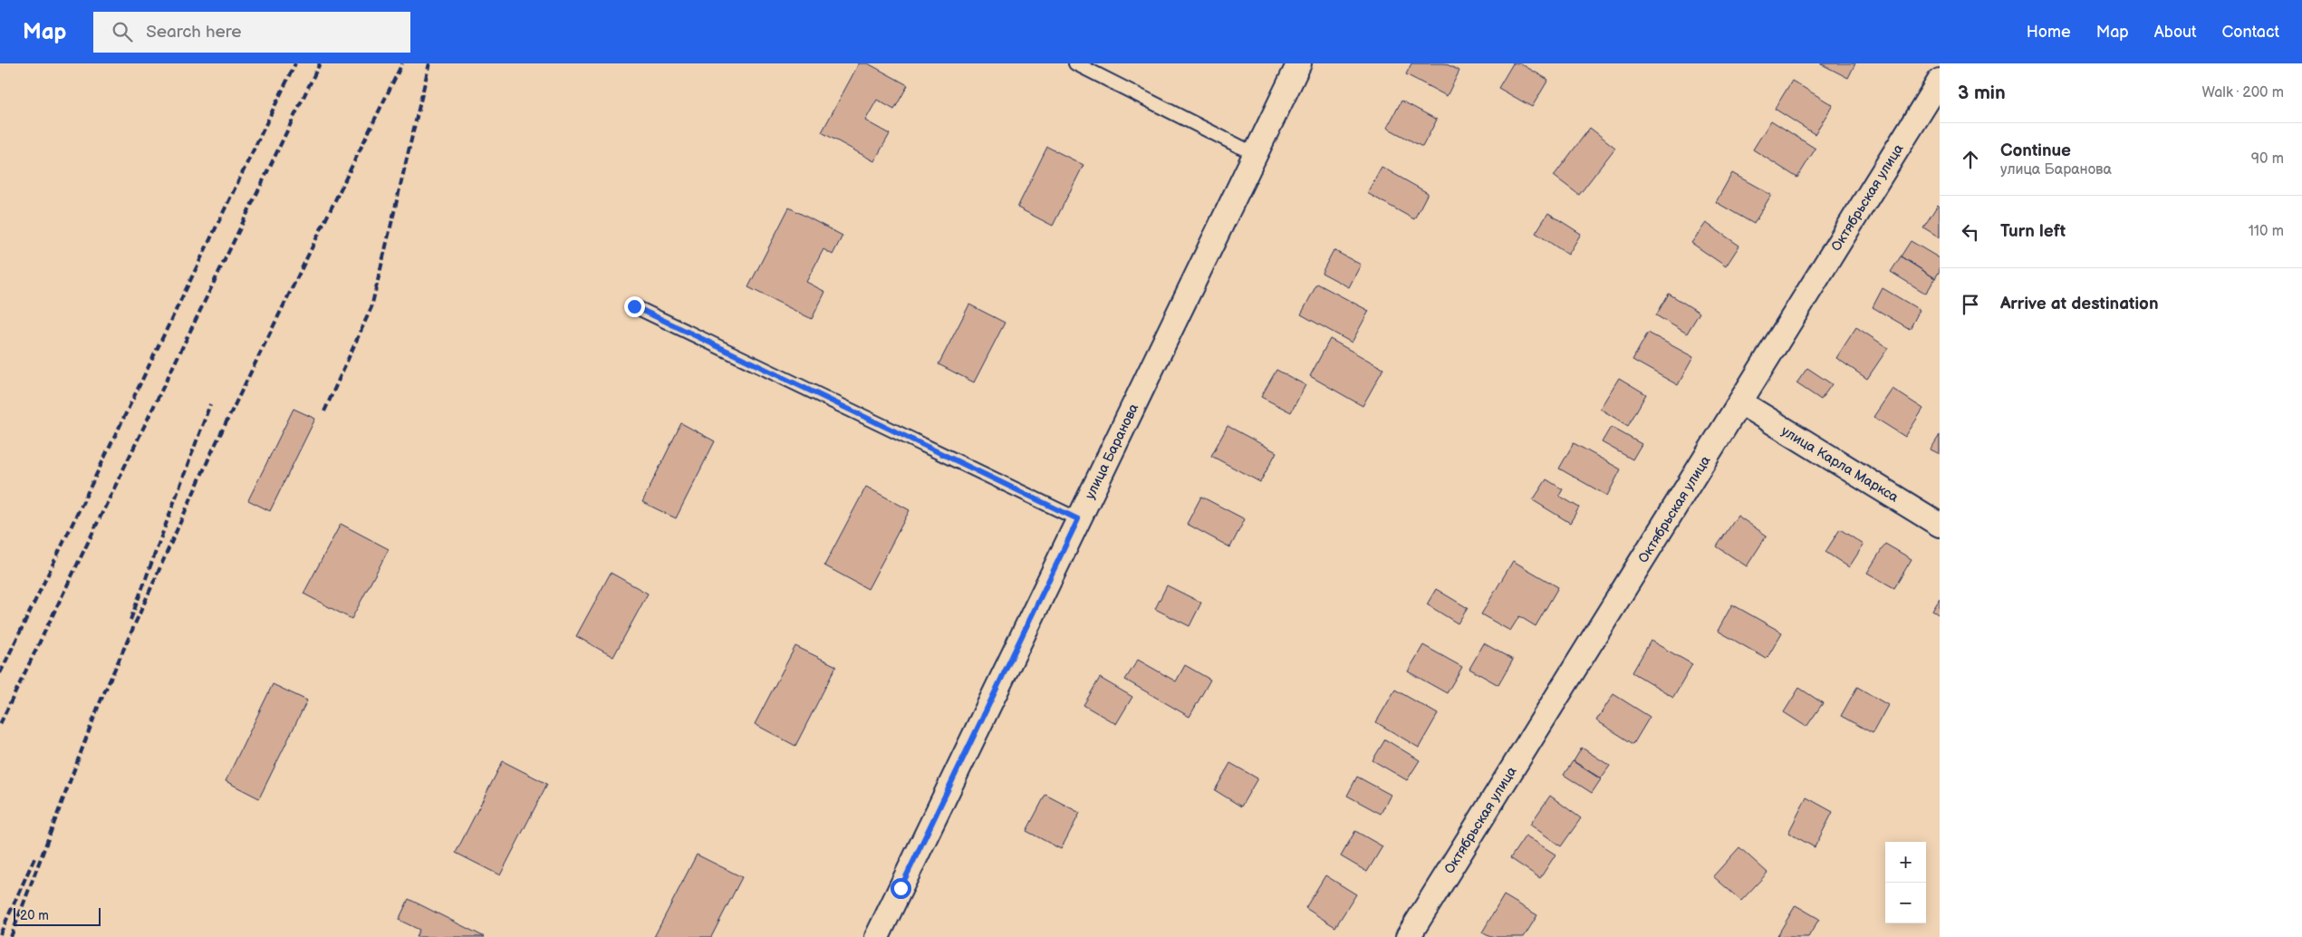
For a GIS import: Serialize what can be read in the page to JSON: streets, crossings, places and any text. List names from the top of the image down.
{
  "streets": {
    "street": ["Октябрьская улица", "улица Баранова", "улица Карла Маркса"]
  },
  "crossings": [
    ["Октябрьская улица", "улица Карла Маркса"]
  ],
  "scale_bar": "20 m",
  "page": {
    "header": "Map",
    "search": "Search here",
    "nav": [
      "Home",
      "Map",
      "About",
      "Contact"
    ],
    "heading": ["3 min", "Walk · 200 m"],
    "list": [
      ["Continue", "улица Баранова", "90 m"],
      ["Turn left", "110 m"],
      "Arrive at destination"
    ],
    "map_buttons": ["+", "−"],
    "scale": "20 m"
  }
}
